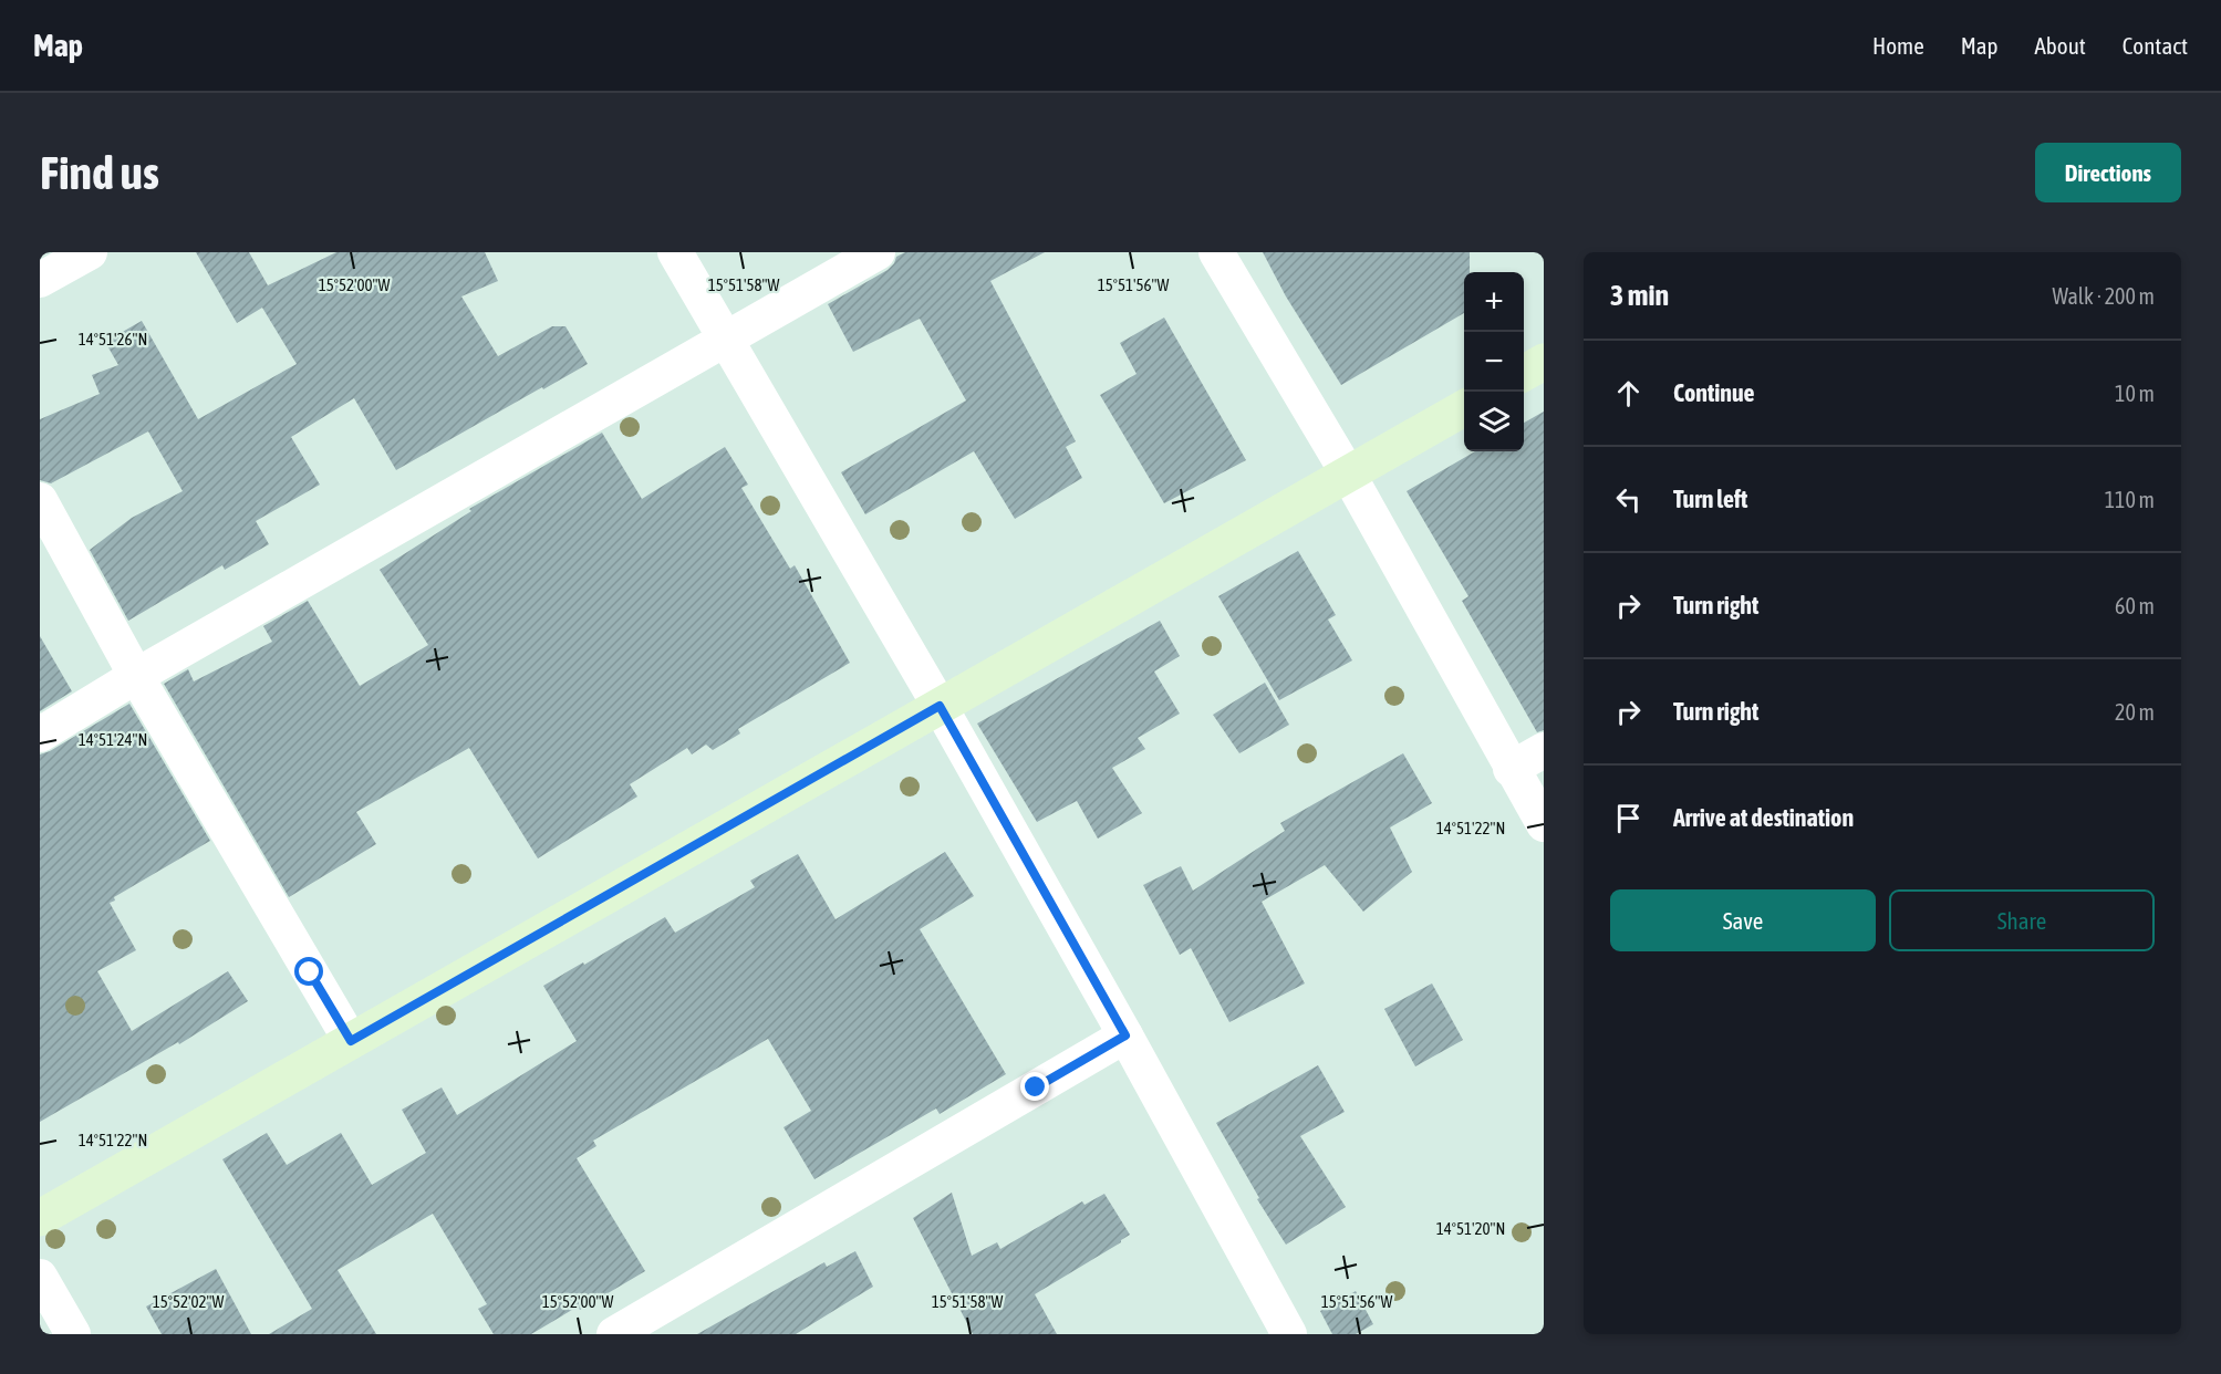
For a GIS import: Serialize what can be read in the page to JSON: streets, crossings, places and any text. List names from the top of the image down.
{
  "page": {
    "header": "Map",
    "nav": [
      "Home",
      "Map",
      "About",
      "Contact"
    ],
    "buttons": [
      "Directions",
      ["Save", "Share"]
    ],
    "title": "Find us",
    "heading": ["3 min", "Walk · 200 m"],
    "map_buttons": ["+", "−"],
    "list": [
      ["Continue", "10 m"],
      ["Turn left", "110 m"],
      ["Turn right", "60 m"],
      ["Turn right", "20 m"],
      "Arrive at destination"
    ]
  },
  "coordinates": [
    "15°52'00\"W",
    "15°51'58\"W",
    "15°51'56\"W",
    "14°51'26\"N",
    "14°51'24\"N",
    "14°51'22\"N",
    "14°51'20\"N",
    "15°52'02\"W"
  ]
}
